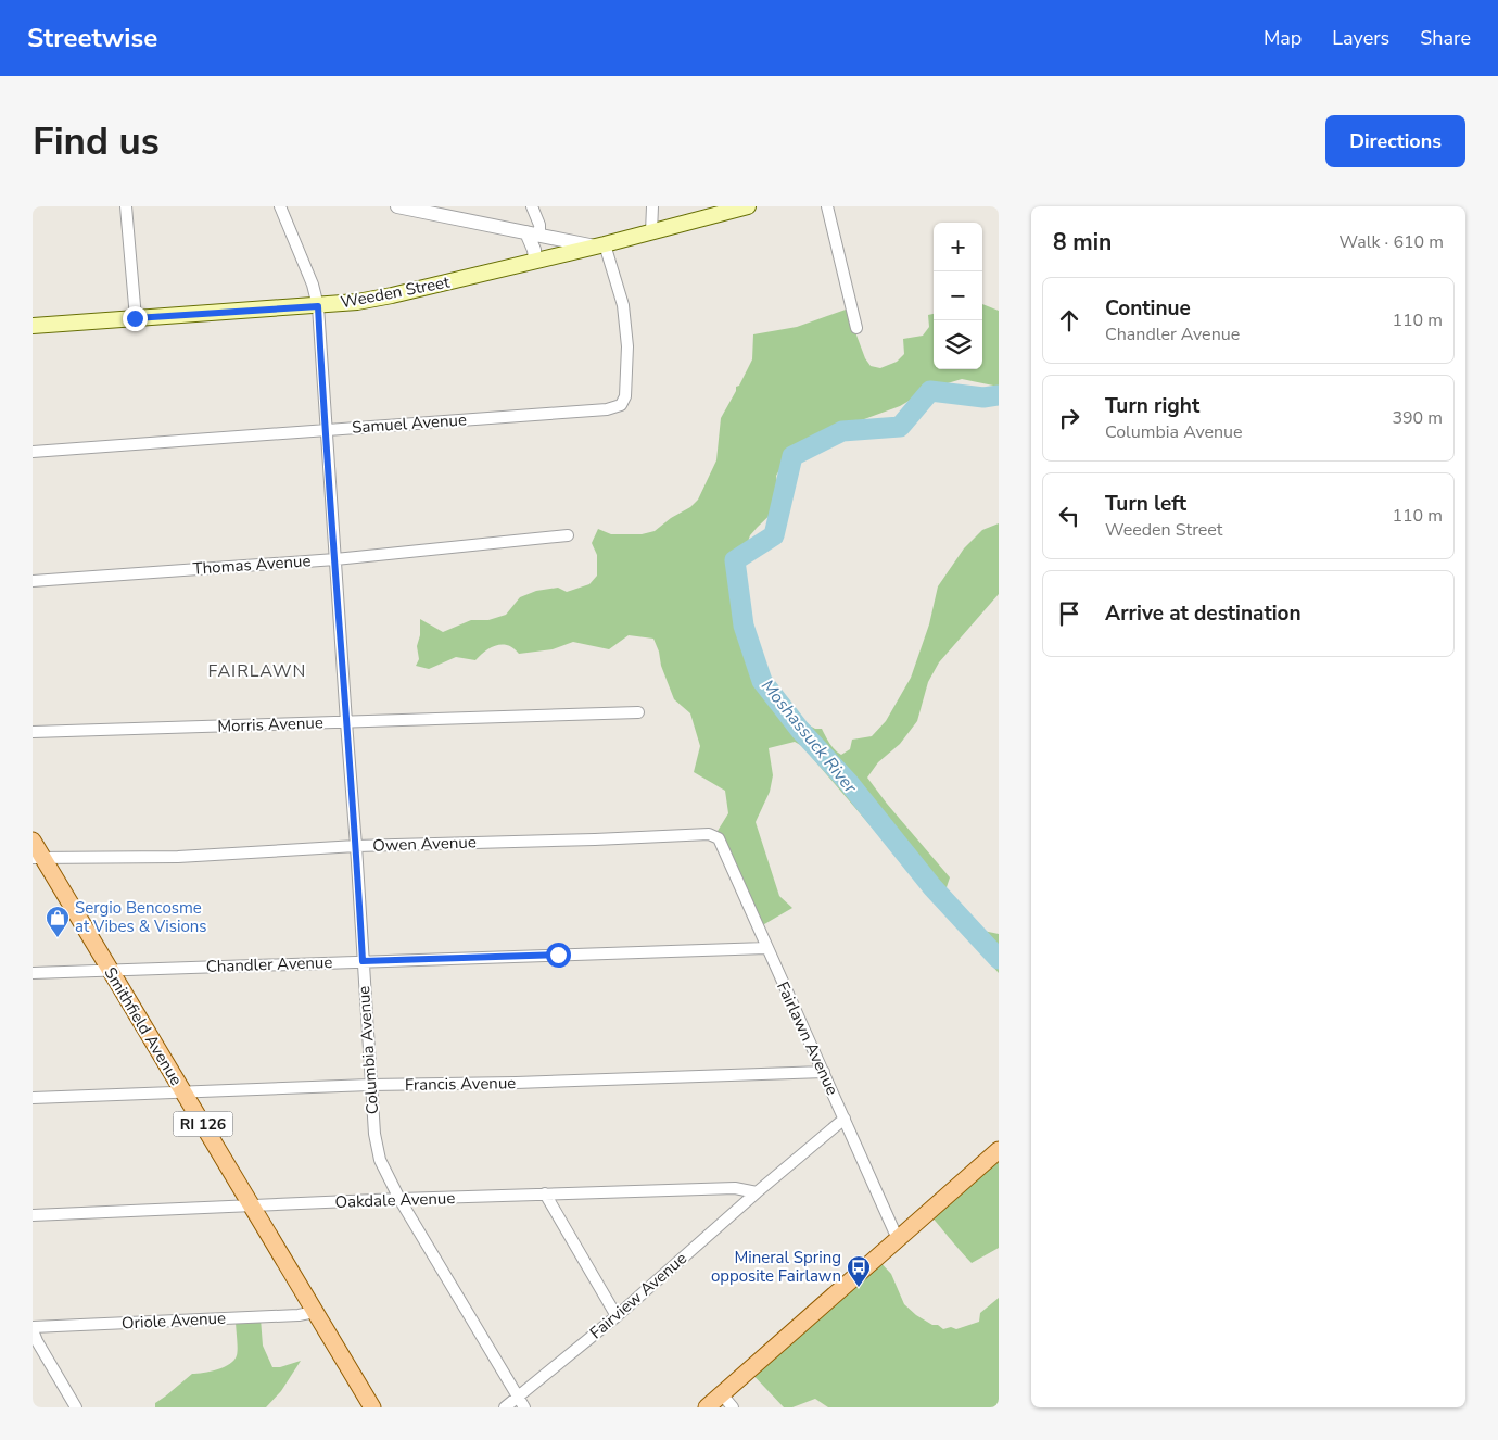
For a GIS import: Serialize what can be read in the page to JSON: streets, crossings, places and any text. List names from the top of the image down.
{
  "streets": {
    "main road": ["Weeden Street", "Smithfield Avenue", "RI 126"],
    "street": [
      "Samuel Avenue",
      "Thomas Avenue",
      "Morris Avenue",
      "Owen Avenue",
      "Chandler Avenue",
      "Fairlawn Avenue",
      "Columbia Avenue",
      "Francis Avenue",
      "Oakdale Avenue",
      "Fairview Avenue",
      "Oriole Avenue"
    ]
  },
  "crossings": [
    ["Weeden Street", "Samuel Avenue"],
    ["Weeden Street", "Columbia Avenue"],
    ["Samuel Avenue", "Columbia Avenue"],
    ["Thomas Avenue", "Columbia Avenue"],
    ["Morris Avenue", "Columbia Avenue"],
    ["Owen Avenue", "Smithfield Avenue"],
    ["Owen Avenue", "Fairlawn Avenue"],
    ["Owen Avenue", "Columbia Avenue"],
    ["Chandler Avenue", "Smithfield Avenue"],
    ["Chandler Avenue", "Fairlawn Avenue"],
    ["Chandler Avenue", "Columbia Avenue"],
    ["Smithfield Avenue", "Francis Avenue"],
    ["Smithfield Avenue", "Oakdale Avenue"],
    ["Smithfield Avenue", "Oriole Avenue"],
    ["Fairlawn Avenue", "Francis Avenue"],
    ["Fairlawn Avenue", "Fairview Avenue"],
    ["Columbia Avenue", "Francis Avenue"],
    ["Columbia Avenue", "Oakdale Avenue"],
    ["Columbia Avenue", "Fairview Avenue"],
    ["Oakdale Avenue", "Fairview Avenue"]
  ],
  "districts": ["FAIRLAWN"],
  "water": ["Moshassuck River"],
  "places": {
    "shop": ["Sergio Bencosme at Vibes & Visions"],
    "bus stop": ["Mineral Spring opposite Fairlawn"]
  },
  "page": {
    "header": "Streetwise",
    "nav": ["Map", "Layers", "Share"],
    "buttons": "Directions",
    "title": "Find us",
    "heading": ["8 min", "Walk · 610 m"],
    "map_buttons": ["+", "−"],
    "list": [
      ["Continue", "Chandler Avenue", "110 m"],
      ["Turn right", "Columbia Avenue", "390 m"],
      ["Turn left", "Weeden Street", "110 m"],
      "Arrive at destination"
    ]
  }
}
